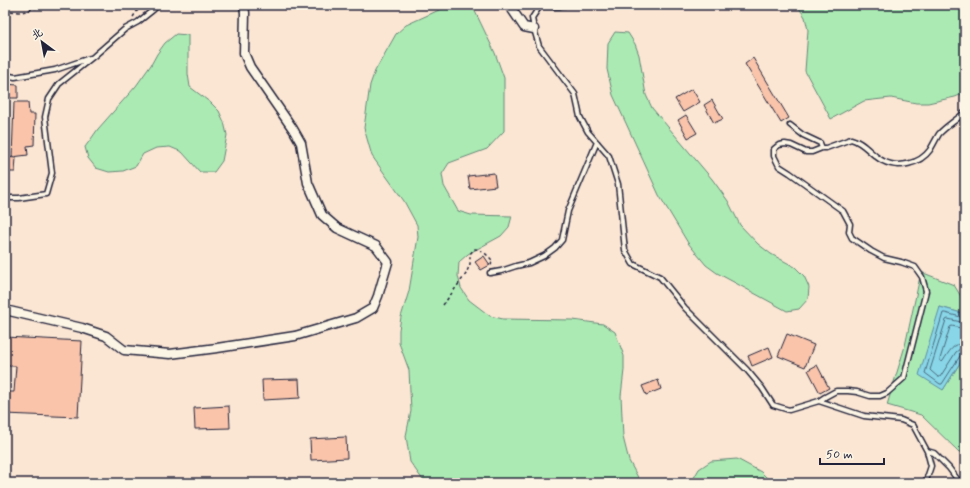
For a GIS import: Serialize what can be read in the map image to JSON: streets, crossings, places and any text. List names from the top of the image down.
{
  "scale_bar": "50 m",
  "north": "top left"
}
